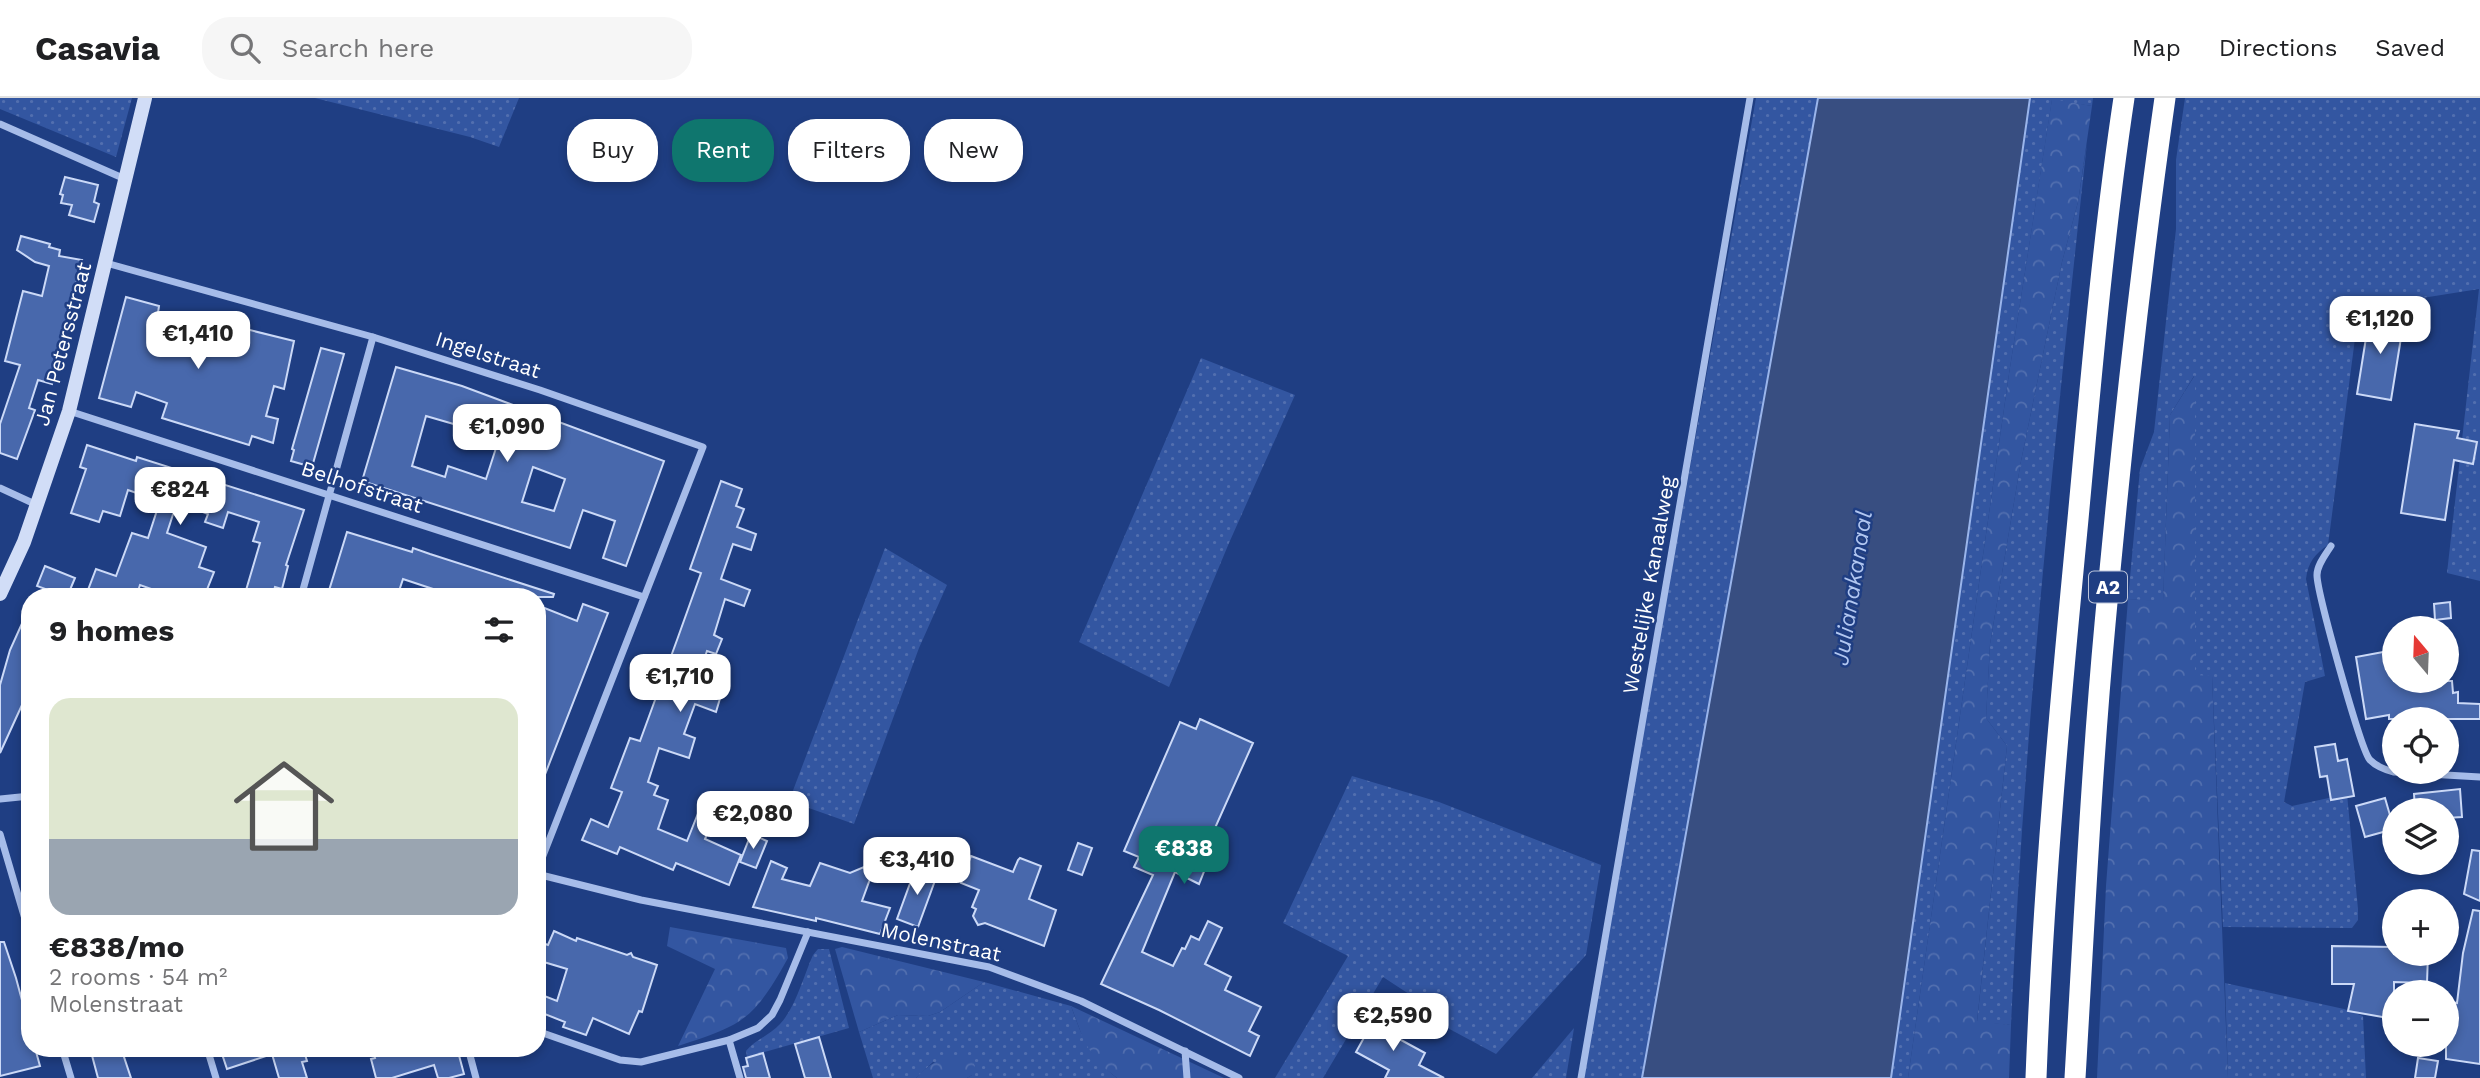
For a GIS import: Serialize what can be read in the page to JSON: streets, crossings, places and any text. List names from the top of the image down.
{
  "streets": {
    "highway": ["A2"],
    "street": [
      "Jan Petersstraat",
      "Ingelstraat",
      "Belhofstraat",
      "Westelijke Kanaalweg",
      "Molenstraat"
    ]
  },
  "crossings": [
    ["Jan Petersstraat", "Ingelstraat"],
    ["Jan Petersstraat", "Belhofstraat"],
    ["Ingelstraat", "Belhofstraat"]
  ],
  "water": ["Julianakanaal"],
  "north": "top",
  "page": {
    "header": "Casavia",
    "search": "Search here",
    "nav": ["Map", "Directions", "Saved"],
    "chip": [
      "Buy",
      "Rent",
      "Filters",
      "New"
    ],
    "price": [
      "€1,120",
      "€1,410",
      "€1,090",
      "€824",
      "€1,710",
      "€2,080",
      "€838",
      "€3,410",
      "€2,590"
    ],
    "heading": "9 homes",
    "map_buttons": ["+", "−"],
    "list": [
      {
        "name": "€838/mo",
        "note": "2 rooms · 54 m² · Molenstraat"
      }
    ]
  }
}
